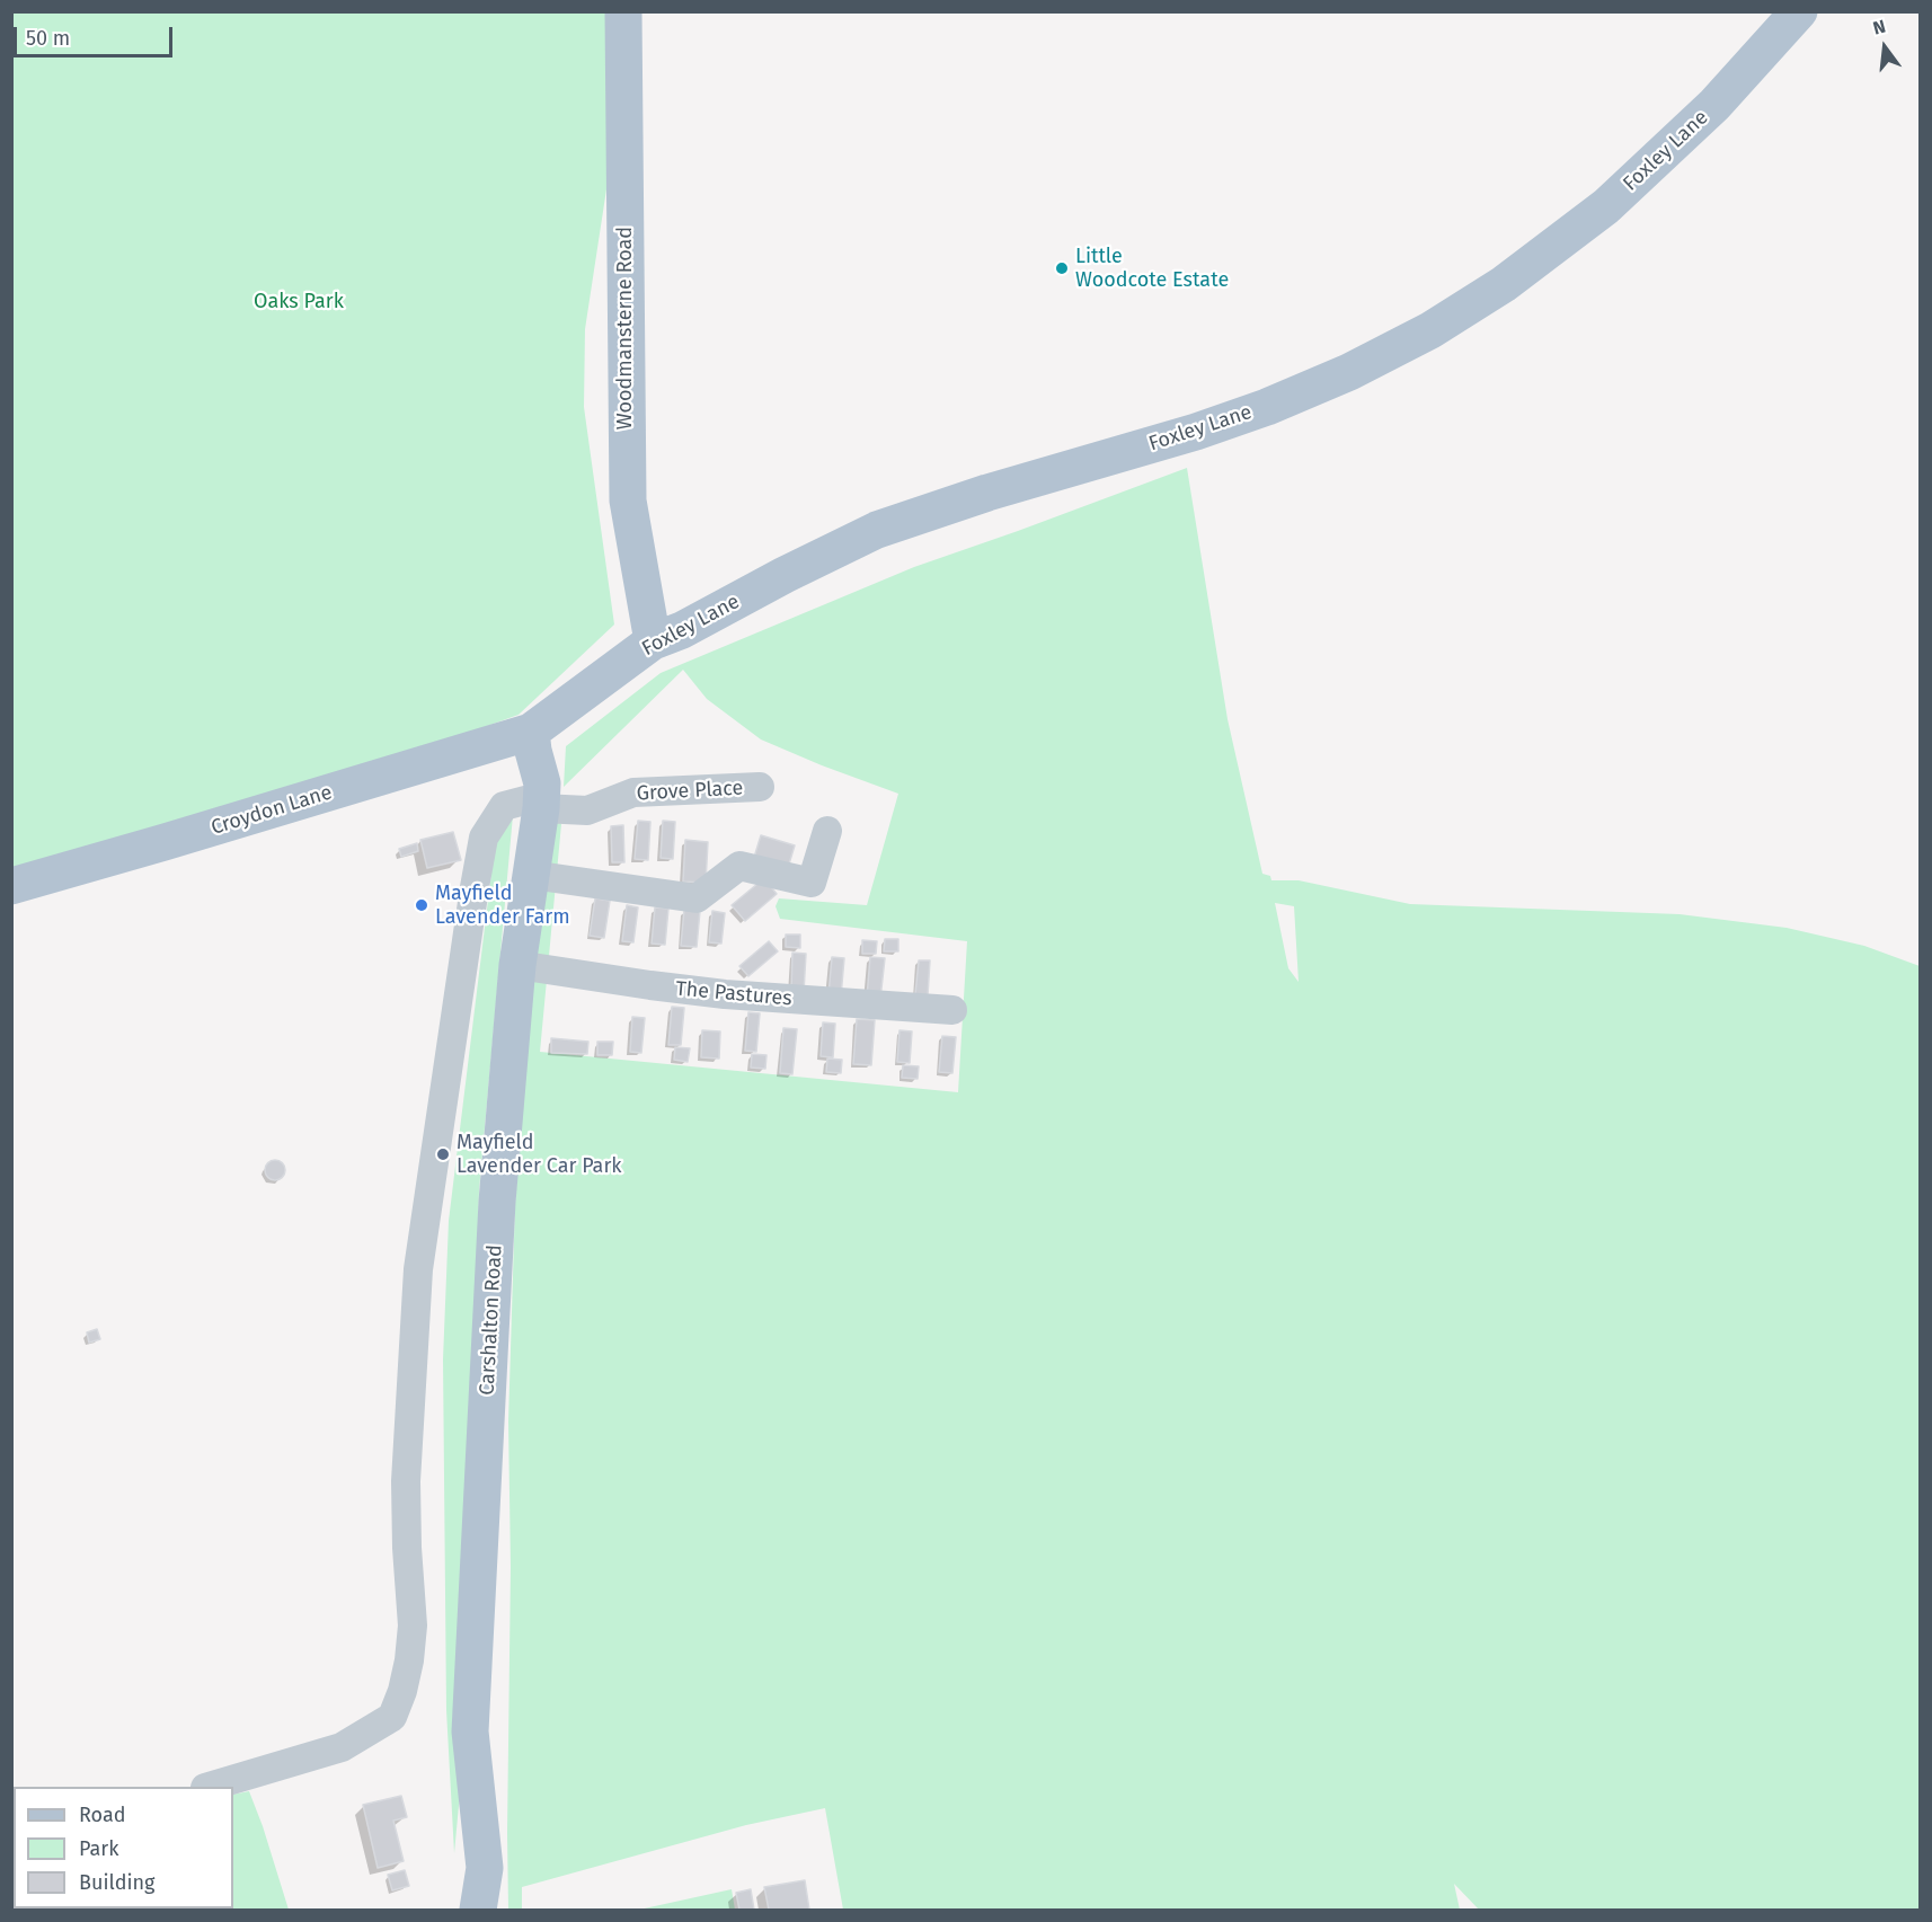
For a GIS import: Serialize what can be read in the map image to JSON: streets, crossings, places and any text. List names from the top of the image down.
{
  "streets": {
    "main road": [
      "Foxley Lane",
      "Woodmansterne Road",
      "Croydon Lane",
      "Carshalton Road"
    ],
    "street": ["Grove Place", "The Pastures"]
  },
  "crossings": [
    ["Foxley Lane", "Woodmansterne Road"],
    ["Foxley Lane", "Croydon Lane"],
    ["Foxley Lane", "Carshalton Road"],
    ["Grove Place", "Carshalton Road"],
    ["Croydon Lane", "Carshalton Road"],
    ["The Pastures", "Carshalton Road"]
  ],
  "parks": ["Oaks Park"],
  "places": ["Little Woodcote Estate", "Mayfield Lavender Farm", "Mayfield Lavender Car Park"],
  "legend": ["Road", "Park", "Building"],
  "scale_bar": "50 m",
  "north": "top"
}
